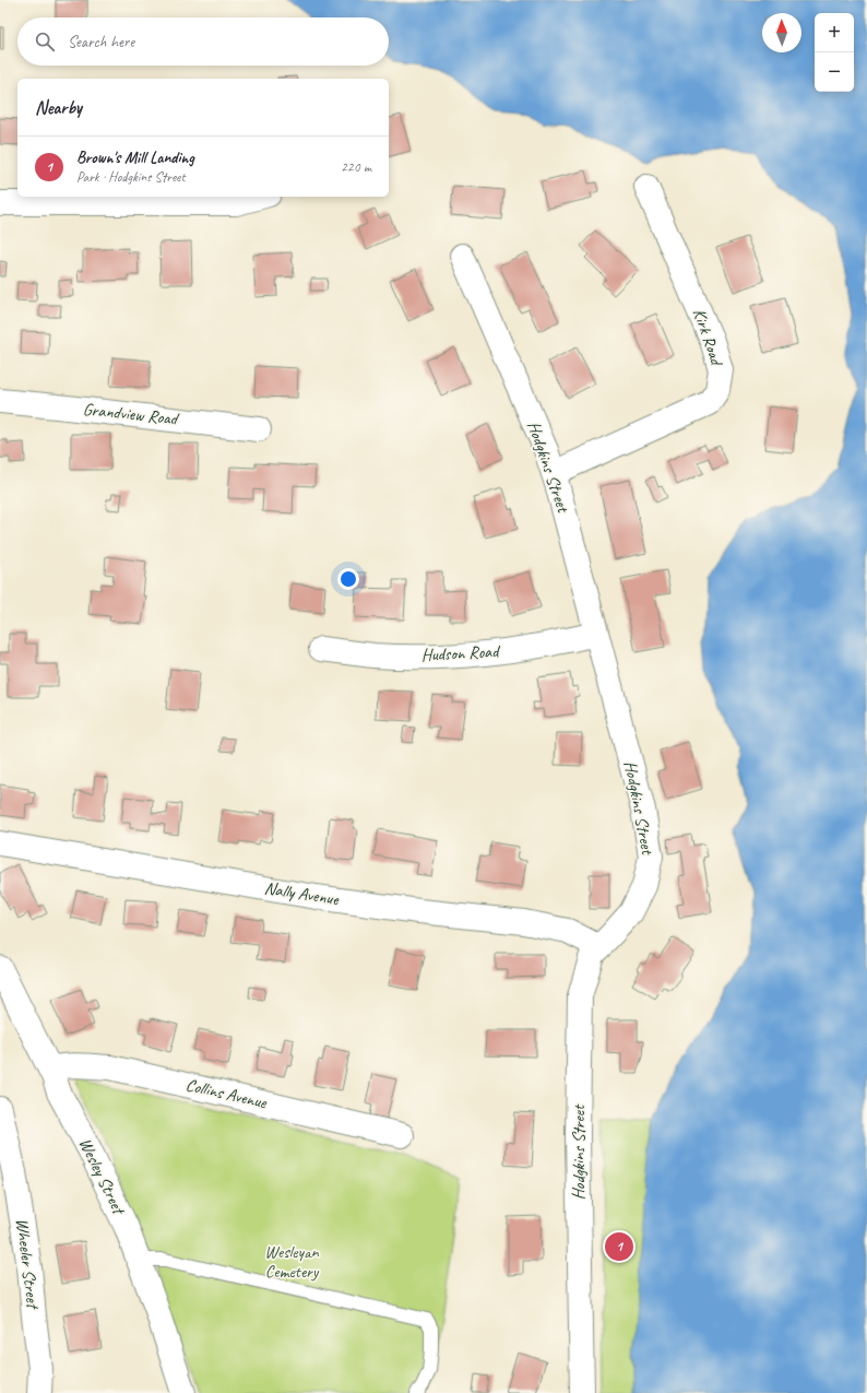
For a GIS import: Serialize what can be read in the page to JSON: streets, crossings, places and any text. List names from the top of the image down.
{
  "streets": {
    "street": [
      "Kirk Road",
      "Grandview Road",
      "Hodgkins Street",
      "Hudson Road",
      "Nally Avenue",
      "Collins Avenue",
      "Wesley Street",
      "Wheeler Street"
    ]
  },
  "crossings": [
    ["Kirk Road", "Hodgkins Street"],
    ["Hodgkins Street", "Hudson Road"],
    ["Hodgkins Street", "Nally Avenue"],
    ["Collins Avenue", "Wesley Street"]
  ],
  "parks": ["Wesleyan Cemetery"],
  "north": "top",
  "page": {
    "map_buttons": ["+", "−"],
    "search": "Search here",
    "heading": "Nearby",
    "list": [
      {
        "mark": "1",
        "name": "Brown's Mill Landing",
        "note": "Park · Hodgkins Street",
        "value": "220 m"
      }
    ],
    "pins": "1"
  }
}
